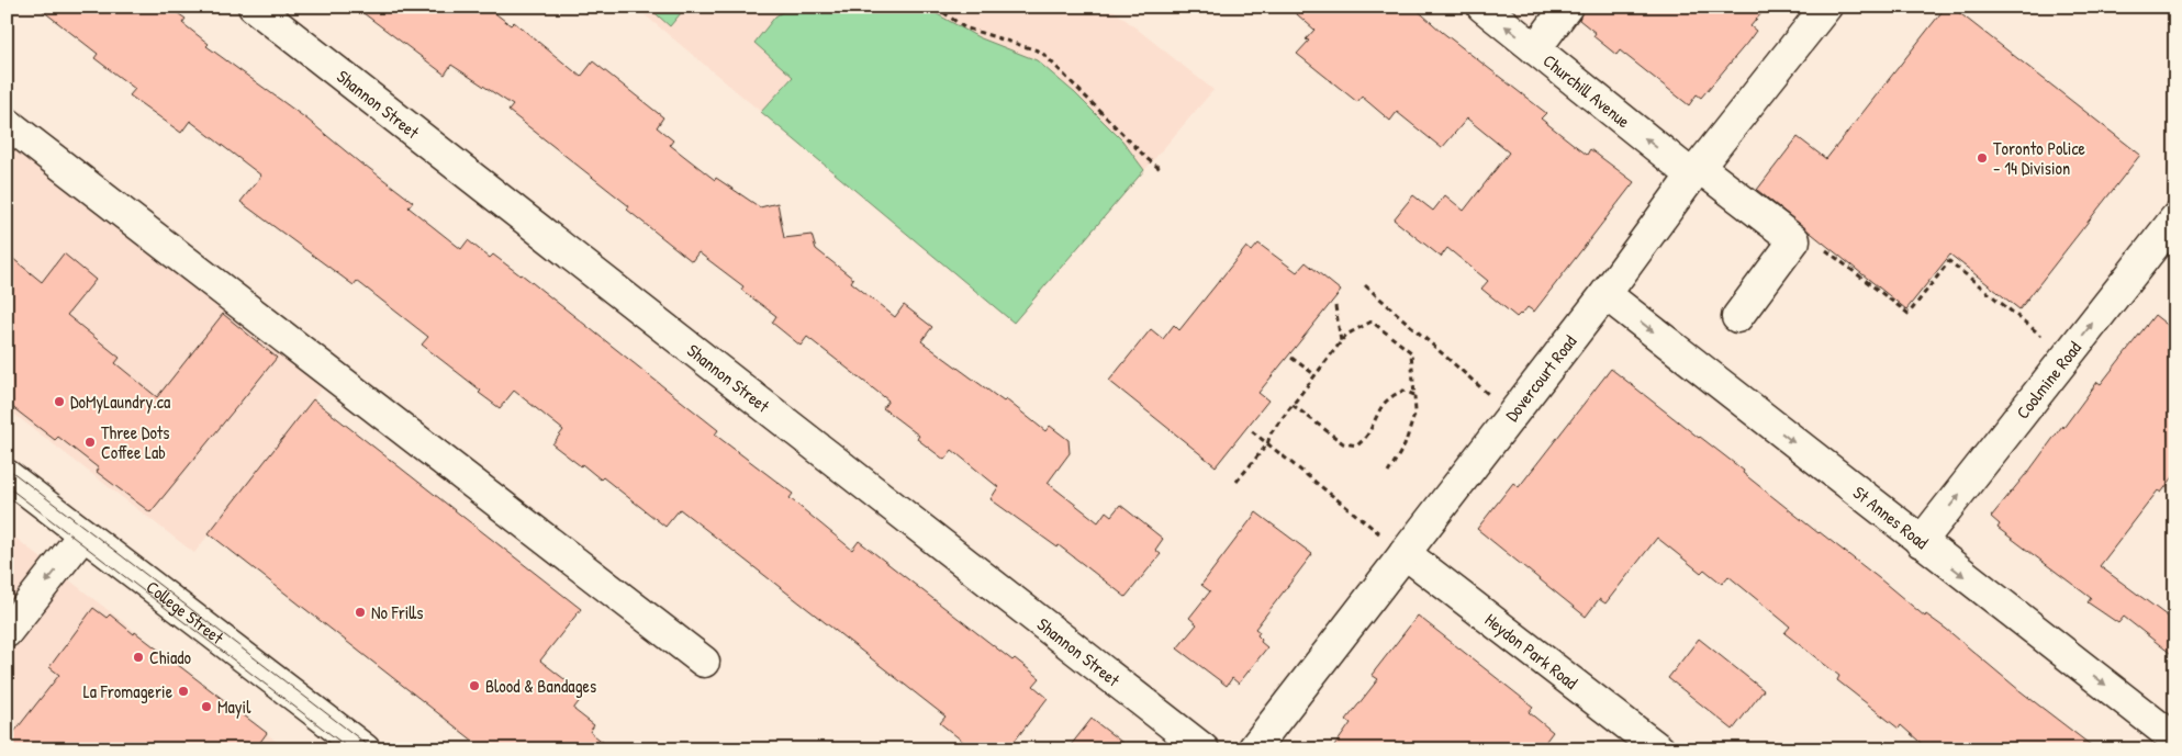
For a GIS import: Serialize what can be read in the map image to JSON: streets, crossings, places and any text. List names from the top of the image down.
{
  "streets": {
    "street": [
      "Churchill Avenue",
      "Shannon Street",
      "Dovercourt Road",
      "Coolmine Road",
      "St Annes Road",
      "College Street",
      "Heydon Park Road"
    ]
  },
  "crossings": [
    ["Churchill Avenue", "Dovercourt Road"],
    ["Dovercourt Road", "St Annes Road"],
    ["Dovercourt Road", "Heydon Park Road"],
    ["Coolmine Road", "St Annes Road"]
  ],
  "one_way": ["Churchill Avenue", "Coolmine Road", "St Annes Road"],
  "places": [
    "Toronto Police - 14 Division",
    "DoMyLaundry.ca",
    "Three Dots Coffee Lab",
    "No Frills",
    "Chiado",
    "Blood & Bandages",
    "La Fromagerie",
    "Mayil"
  ]
}
